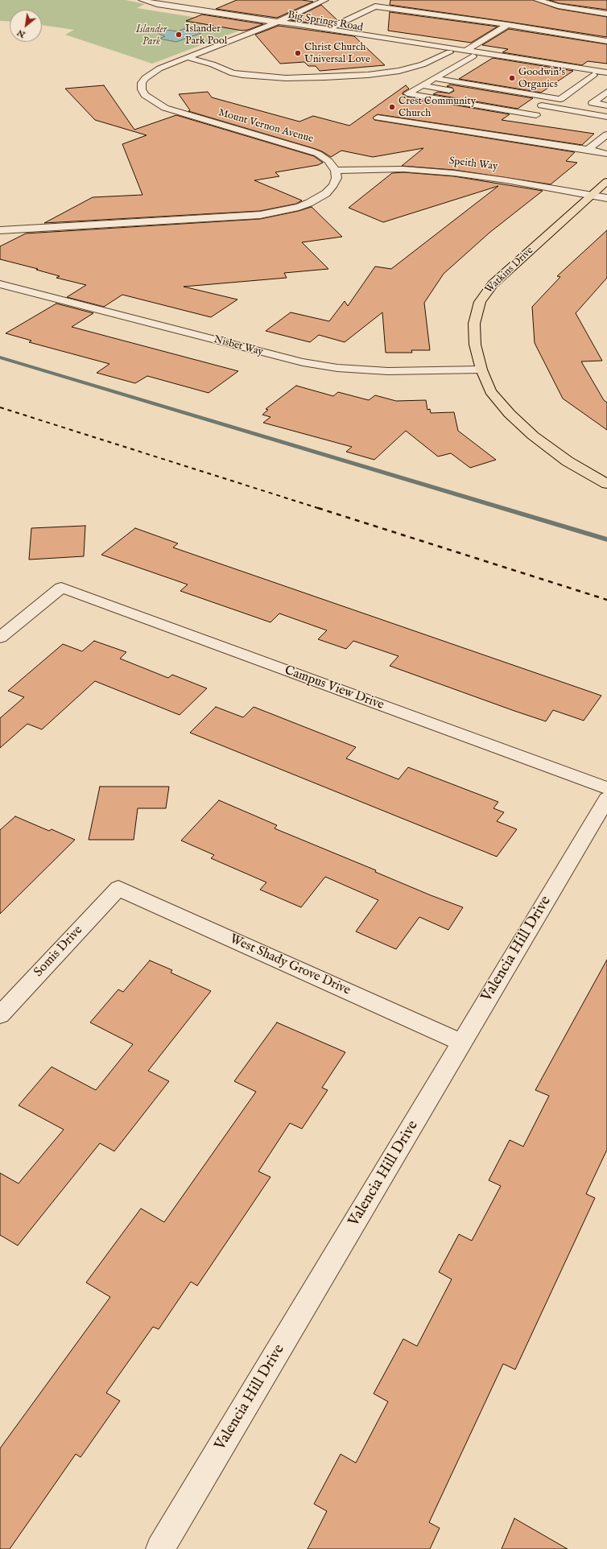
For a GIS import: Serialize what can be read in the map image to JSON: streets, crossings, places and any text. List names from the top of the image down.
{
  "streets": {
    "main road": ["Watkins Drive"],
    "street": [
      "Big Springs Road",
      "Mount Vernon Avenue",
      "Speith Way",
      "Nisbet Way",
      "Campus View Drive",
      "Valencia Hill Drive",
      "Somis Drive",
      "West Shady Grove Drive"
    ]
  },
  "crossings": [
    ["Big Springs Road", "Mount Vernon Avenue"],
    ["Mount Vernon Avenue", "Speith Way"],
    ["Speith Way", "Watkins Drive"],
    ["Watkins Drive", "Nisbet Way"],
    ["Valencia Hill Drive", "West Shady Grove Drive"],
    ["Somis Drive", "West Shady Grove Drive"]
  ],
  "parks": ["Islander Park"],
  "places": [
    "Islander Park Pool",
    "Christ Church Universal Love",
    "Goodwin's Organics",
    "Crest Community Church"
  ],
  "north": "bottom left"
}
